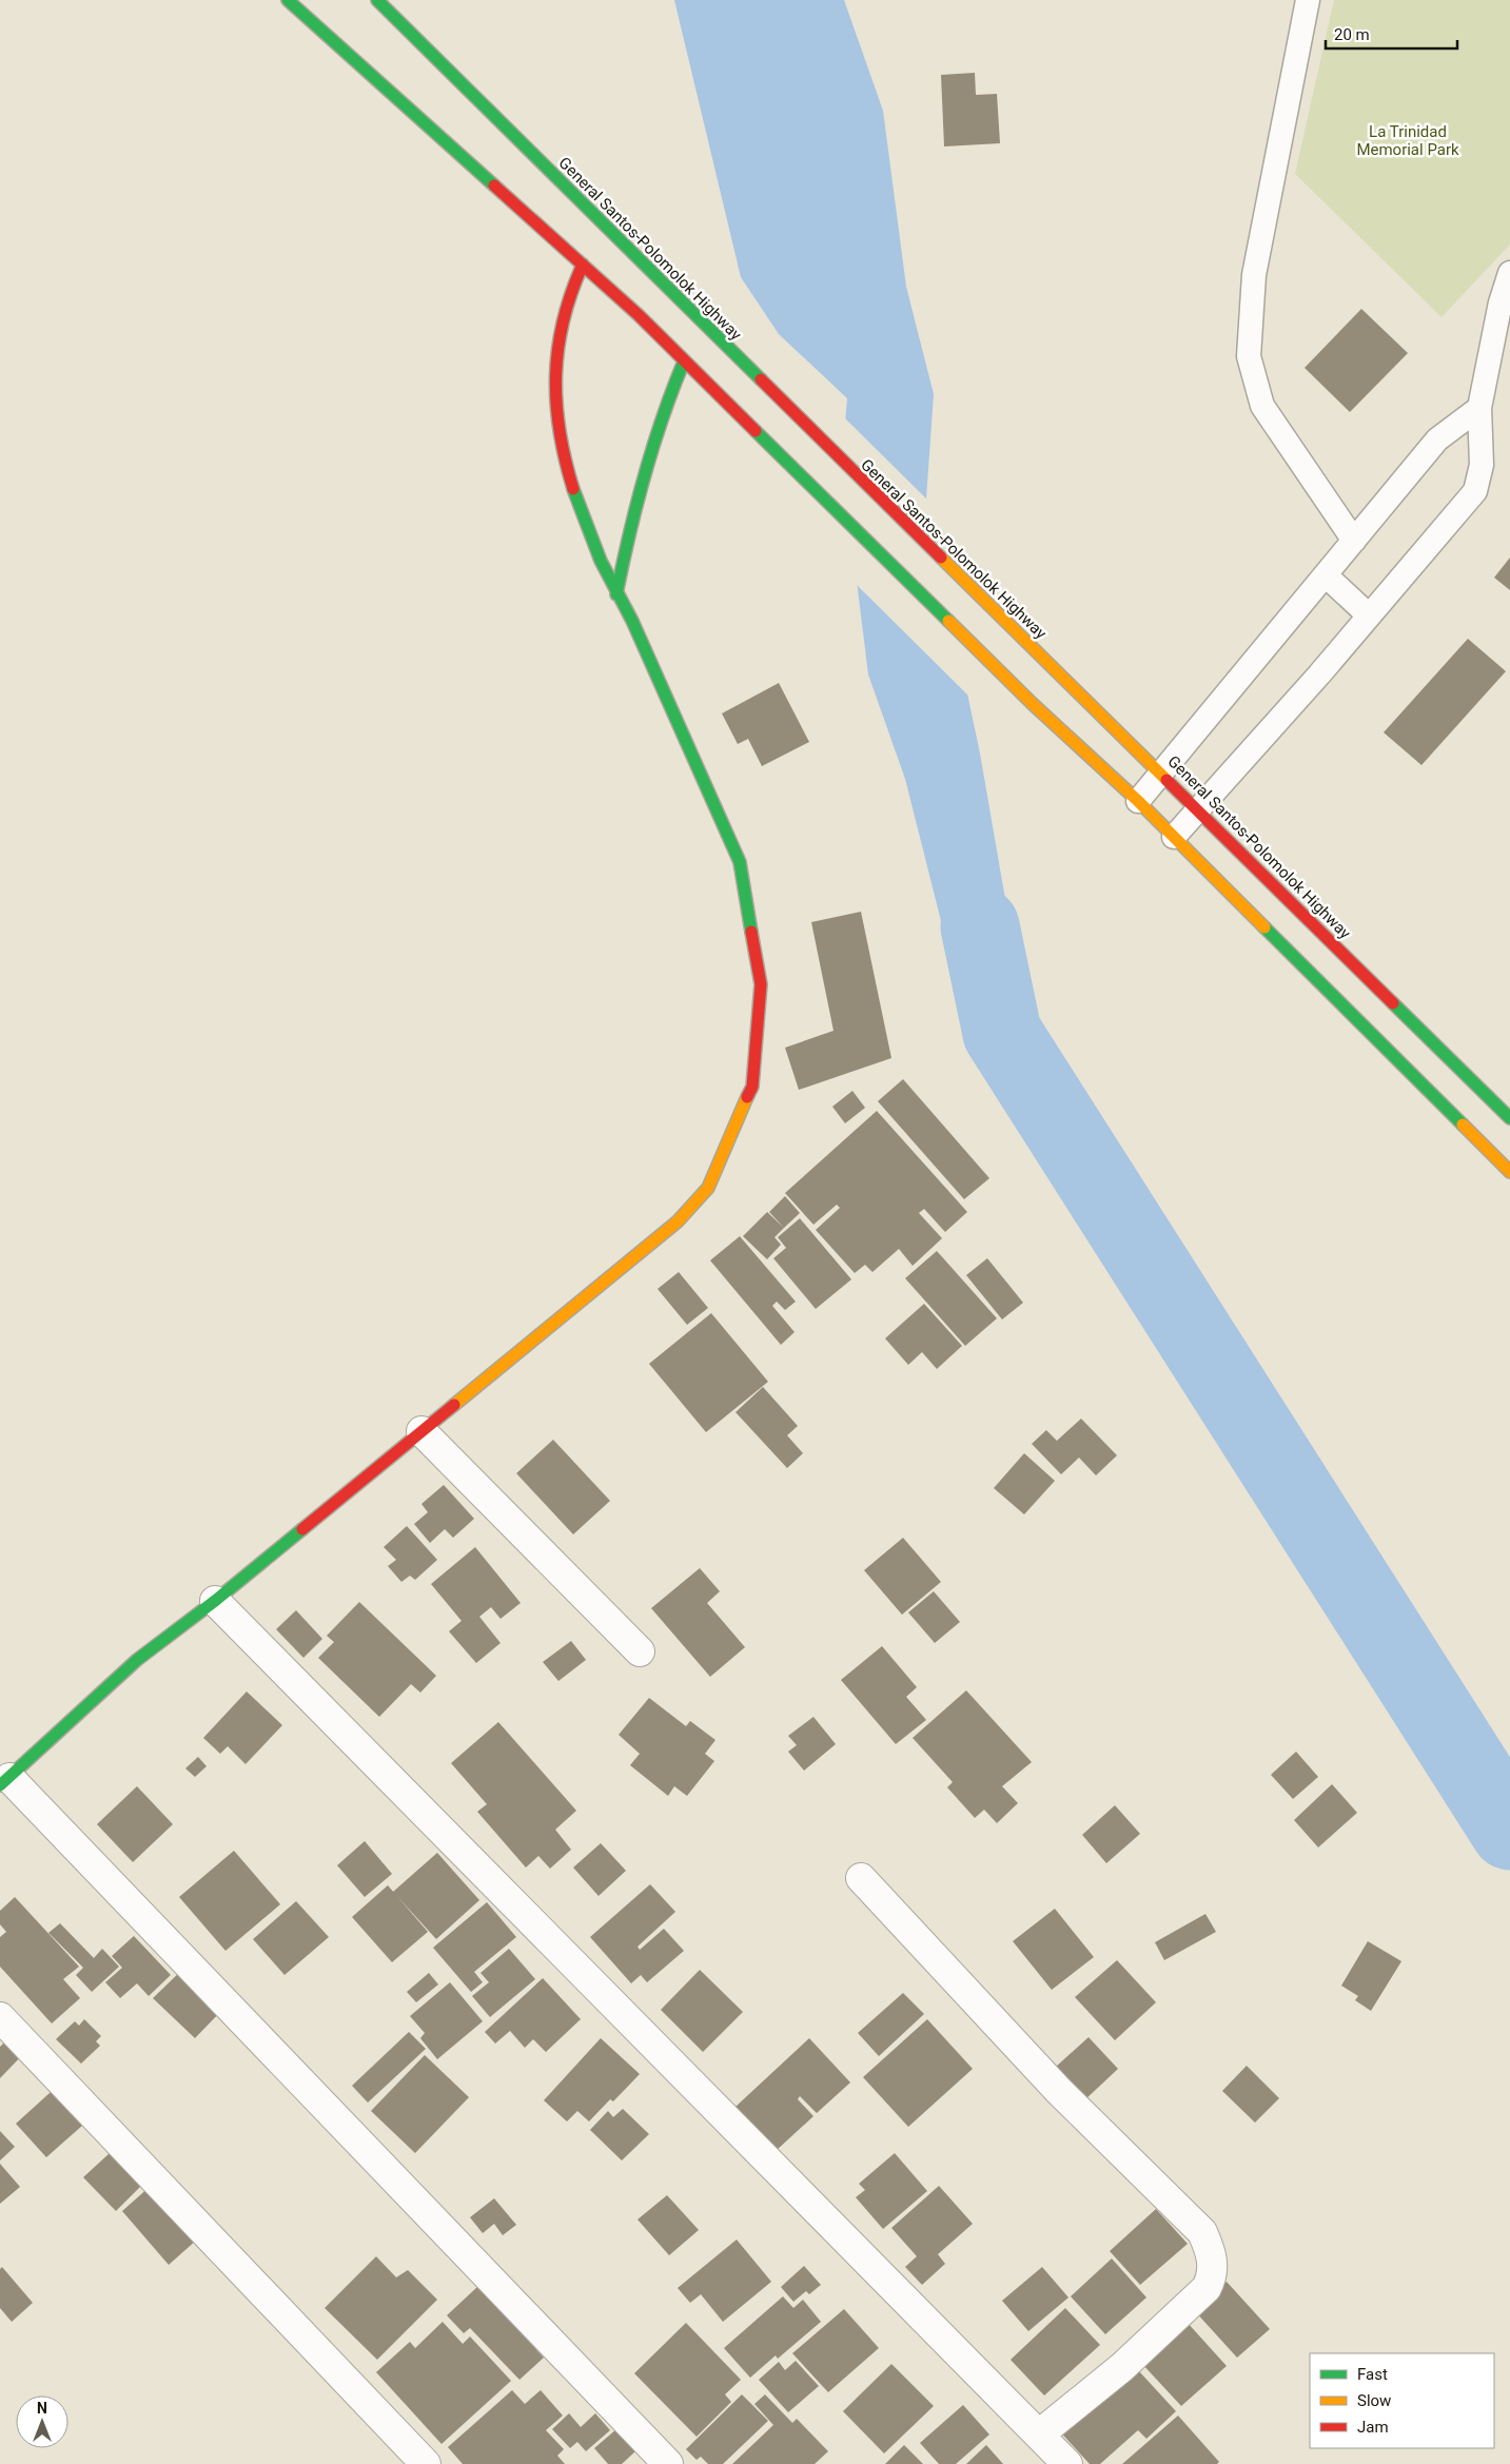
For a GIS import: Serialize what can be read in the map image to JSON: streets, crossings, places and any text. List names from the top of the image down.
{
  "streets": {
    "main road": ["General Santos-Polomolok Highway"]
  },
  "parks": ["La Trinidad Memorial Park"],
  "legend": ["Fast", "Slow", "Jam"],
  "scale_bar": "20 m",
  "north": "top"
}
